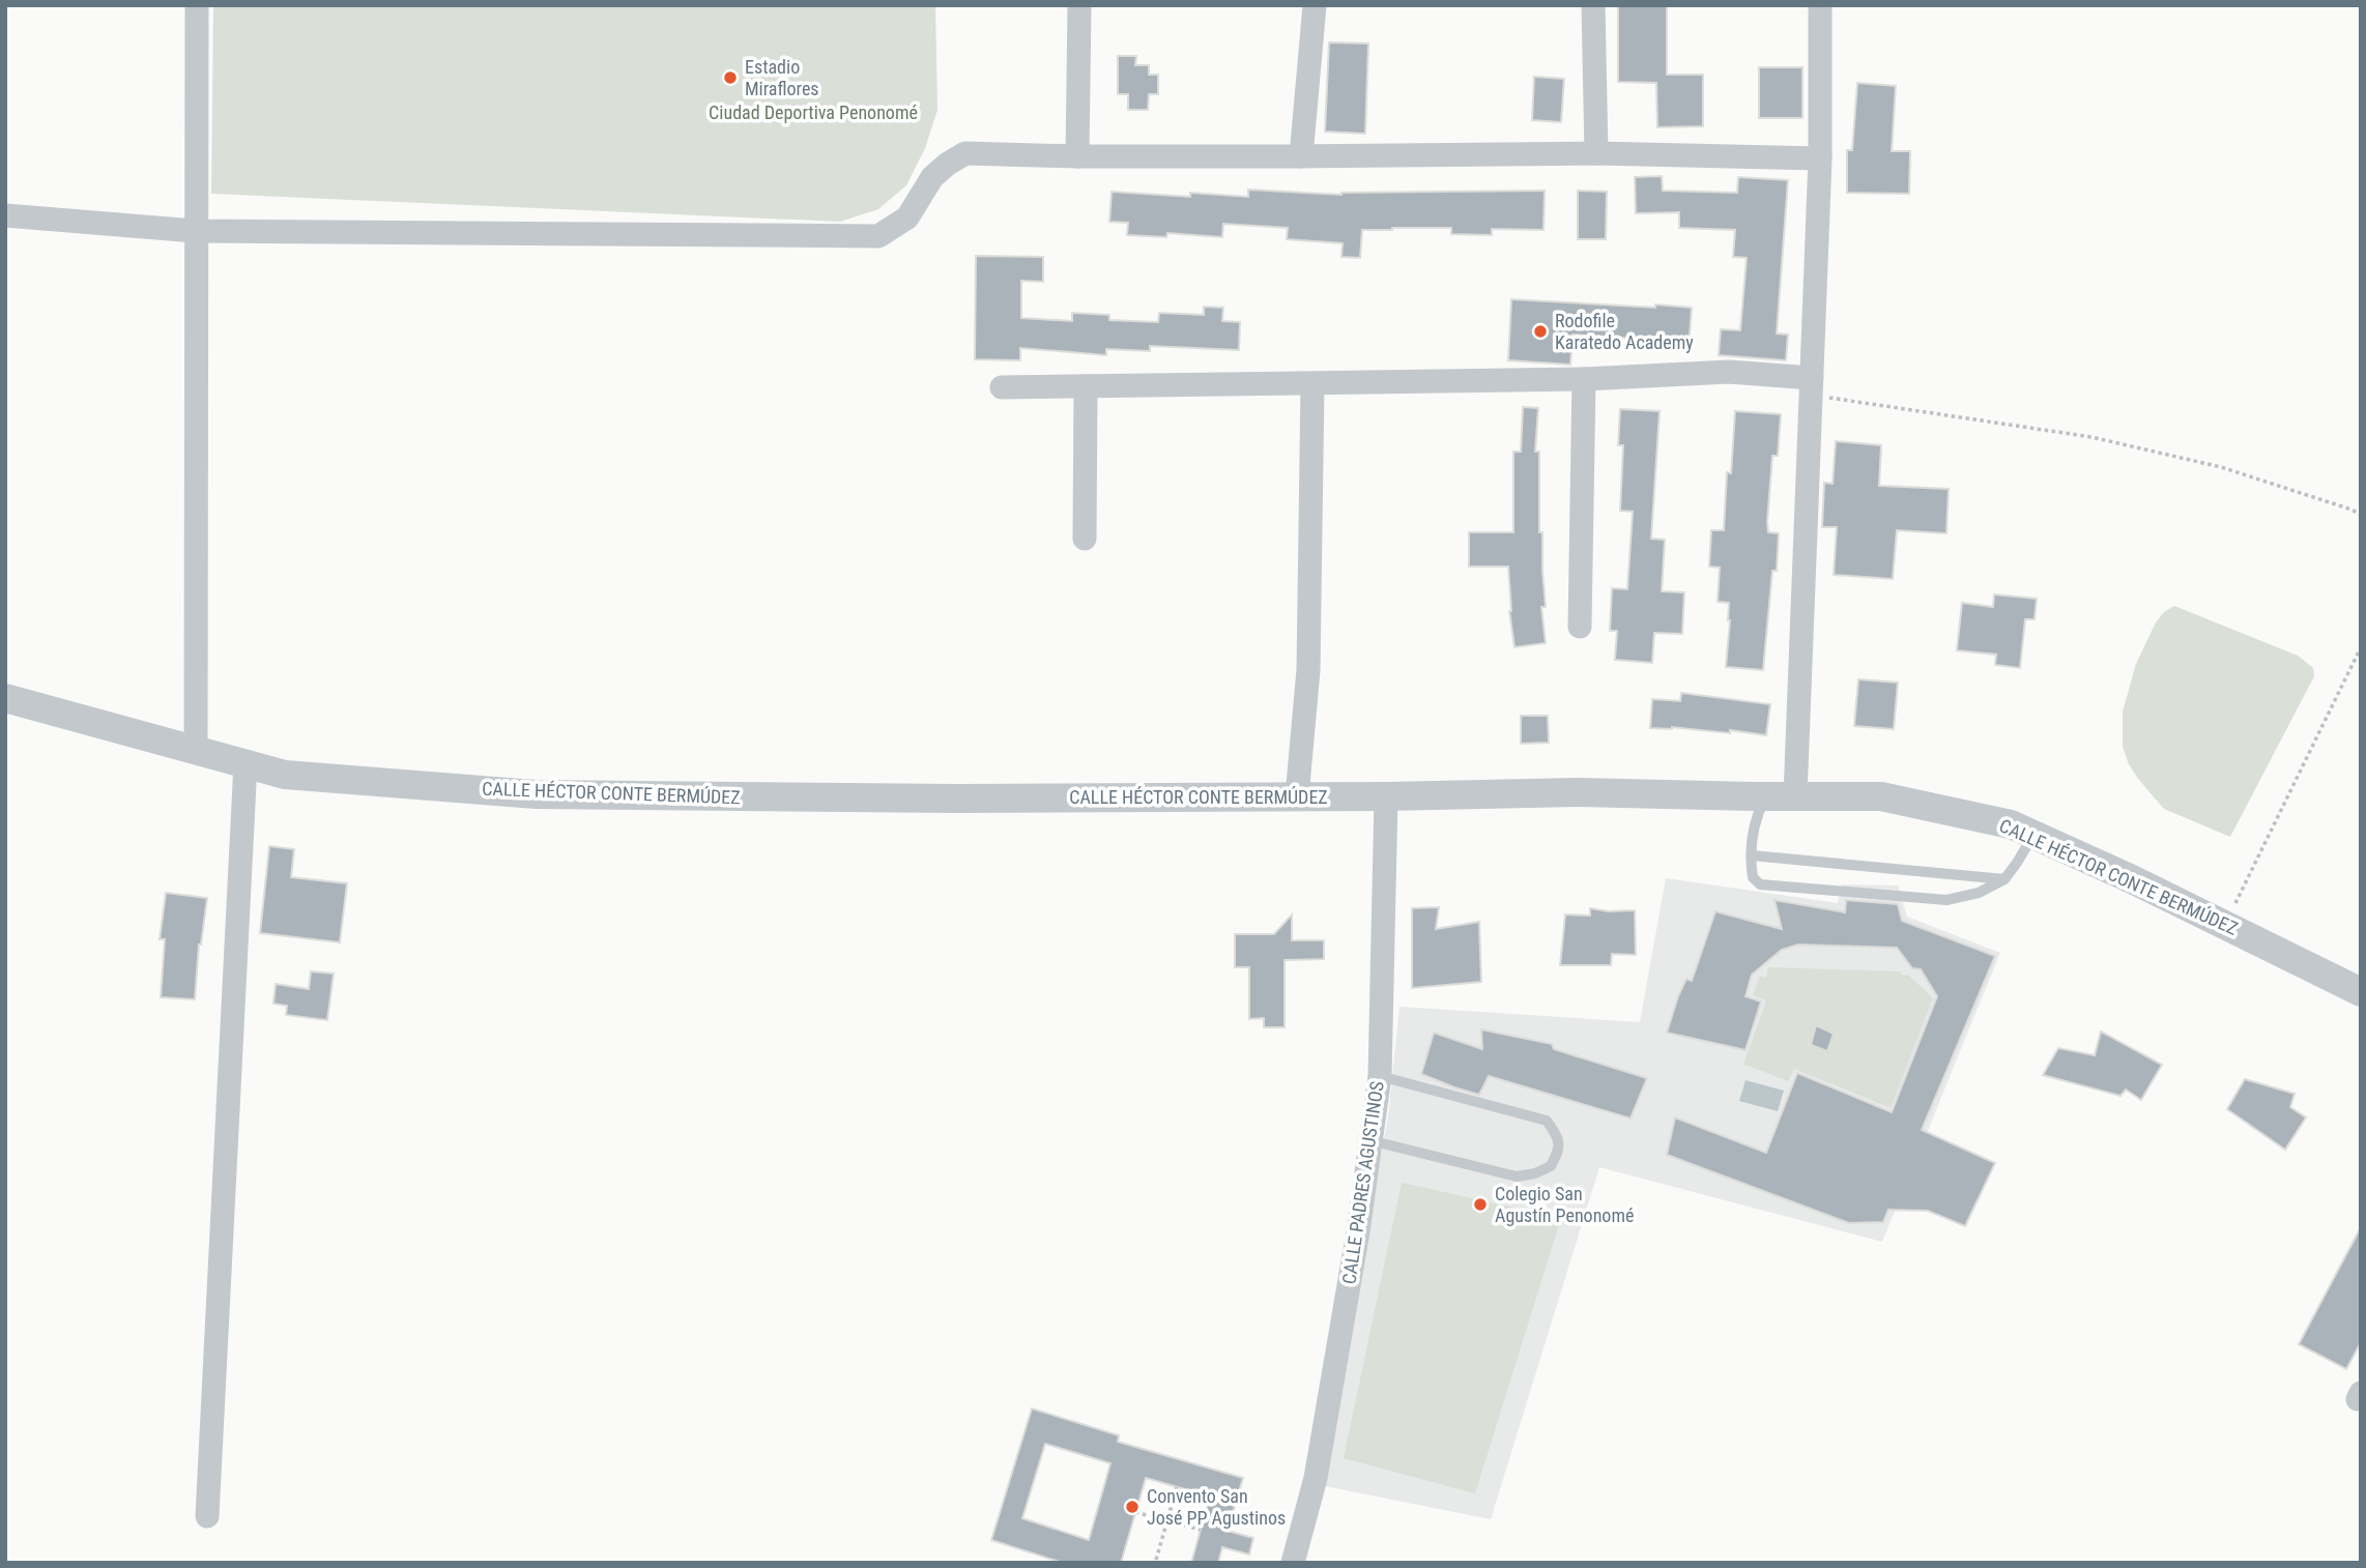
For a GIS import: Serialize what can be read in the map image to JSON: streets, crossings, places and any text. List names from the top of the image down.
{
  "streets": {
    "street": ["CALLE HÉCTOR CONTE BERMÚDEZ", "CALLE PADRES AGUSTINOS"]
  },
  "crossings": [
    ["CALLE HÉCTOR CONTE BERMÚDEZ", "CALLE PADRES AGUSTINOS"]
  ],
  "parks": ["Ciudad Deportiva Penonomé"],
  "places": [
    "Estadio Miraflores",
    "Rodofile Karatedo Academy",
    "Colegio San Agustín Penonomé",
    "Convento San José PP Agustinos"
  ]
}
